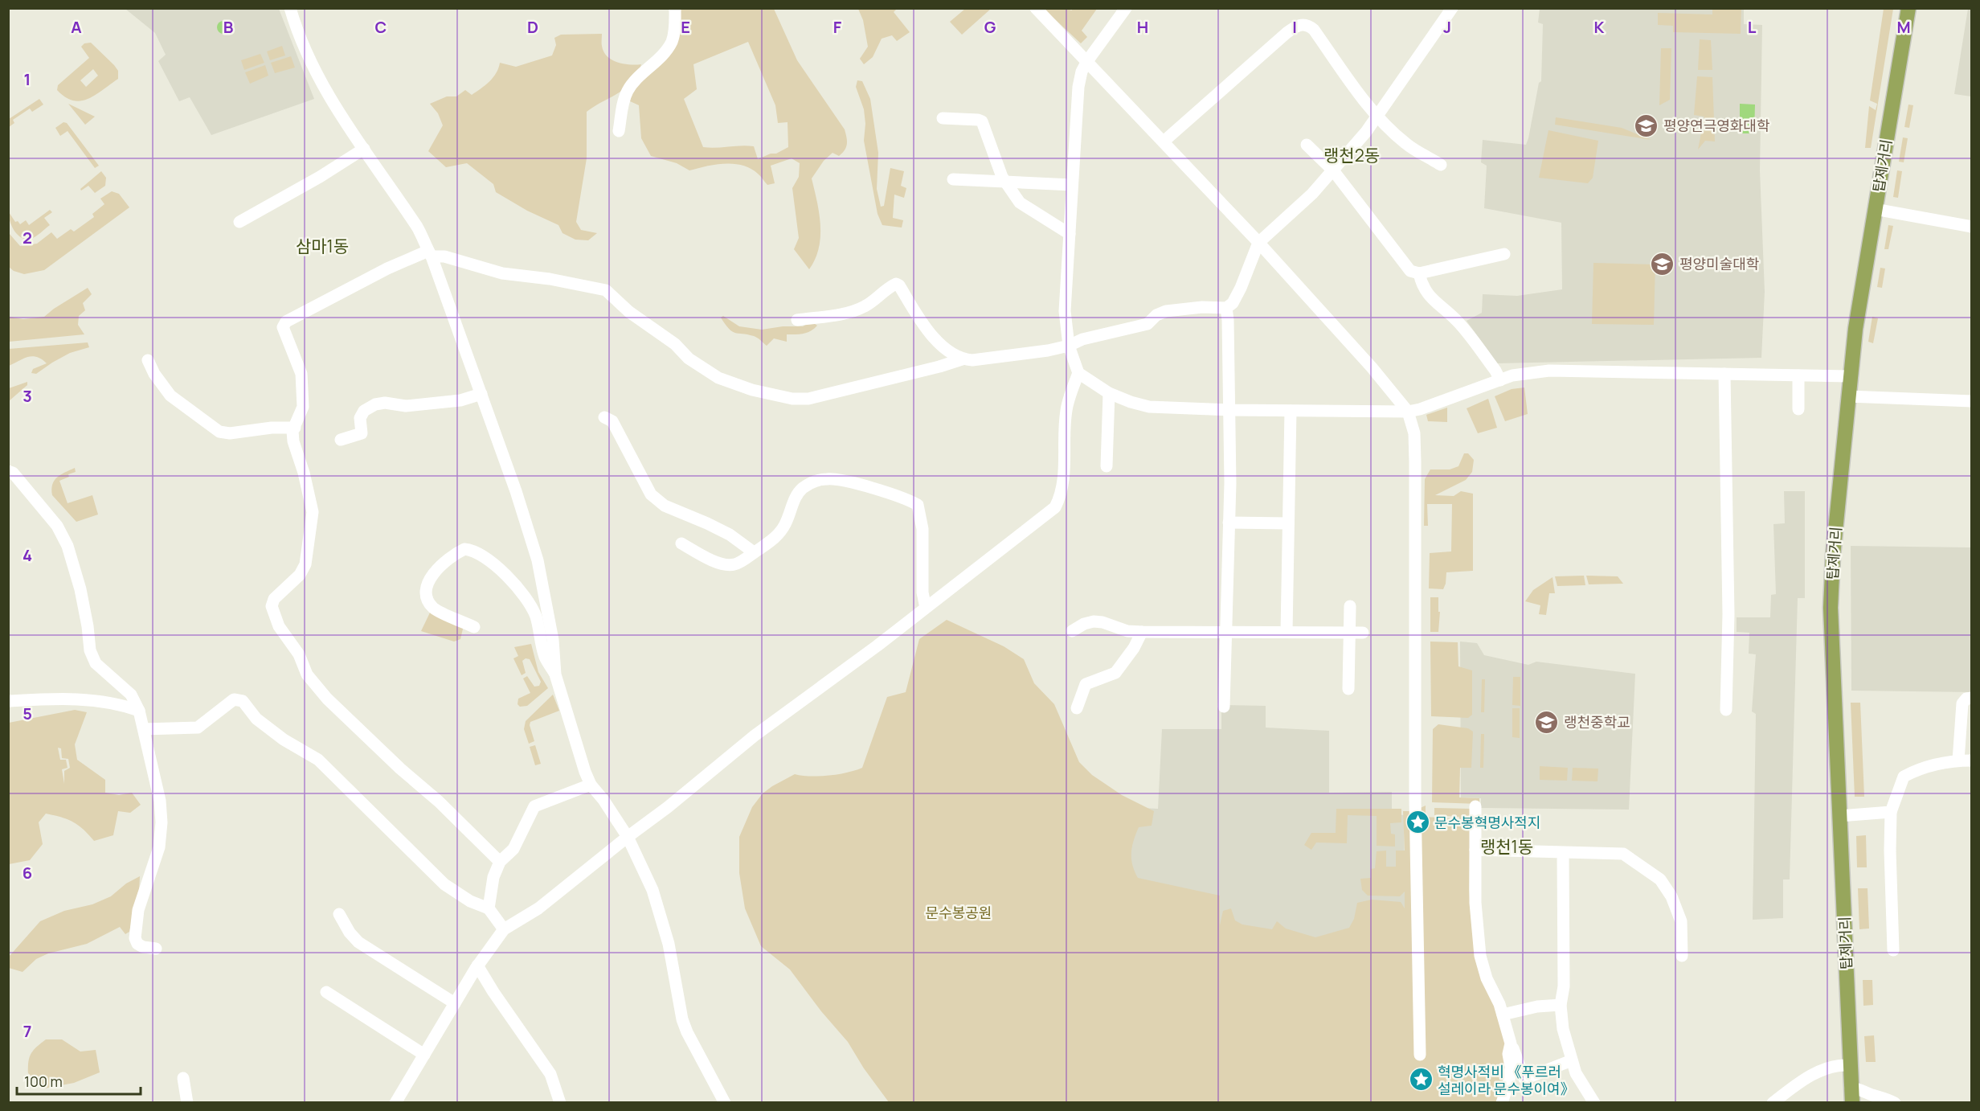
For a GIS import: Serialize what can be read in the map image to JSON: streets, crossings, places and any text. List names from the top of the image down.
{
  "streets": {
    "main road": ["탑제거리"]
  },
  "districts": ["랭천2동", "삼마1동", "랭천1동"],
  "parks": ["문수봉공원"],
  "places": {
    "school or university": ["평양연극영화대학", "평양미술대학", "랭천중학교"],
    "place": ["문수봉혁명사적지", "혁명사적비 《푸르러 설레이라 문수봉이여》"]
  },
  "scale_bar": "100 m",
  "grid": {
    "columns": [
      "A",
      "B",
      "C",
      "D",
      "E",
      "F",
      "G",
      "H",
      "I",
      "J",
      "K",
      "L",
      "M"
    ],
    "rows": [
      "1",
      "2",
      "3",
      "4",
      "5",
      "6",
      "7"
    ]
  }
}
